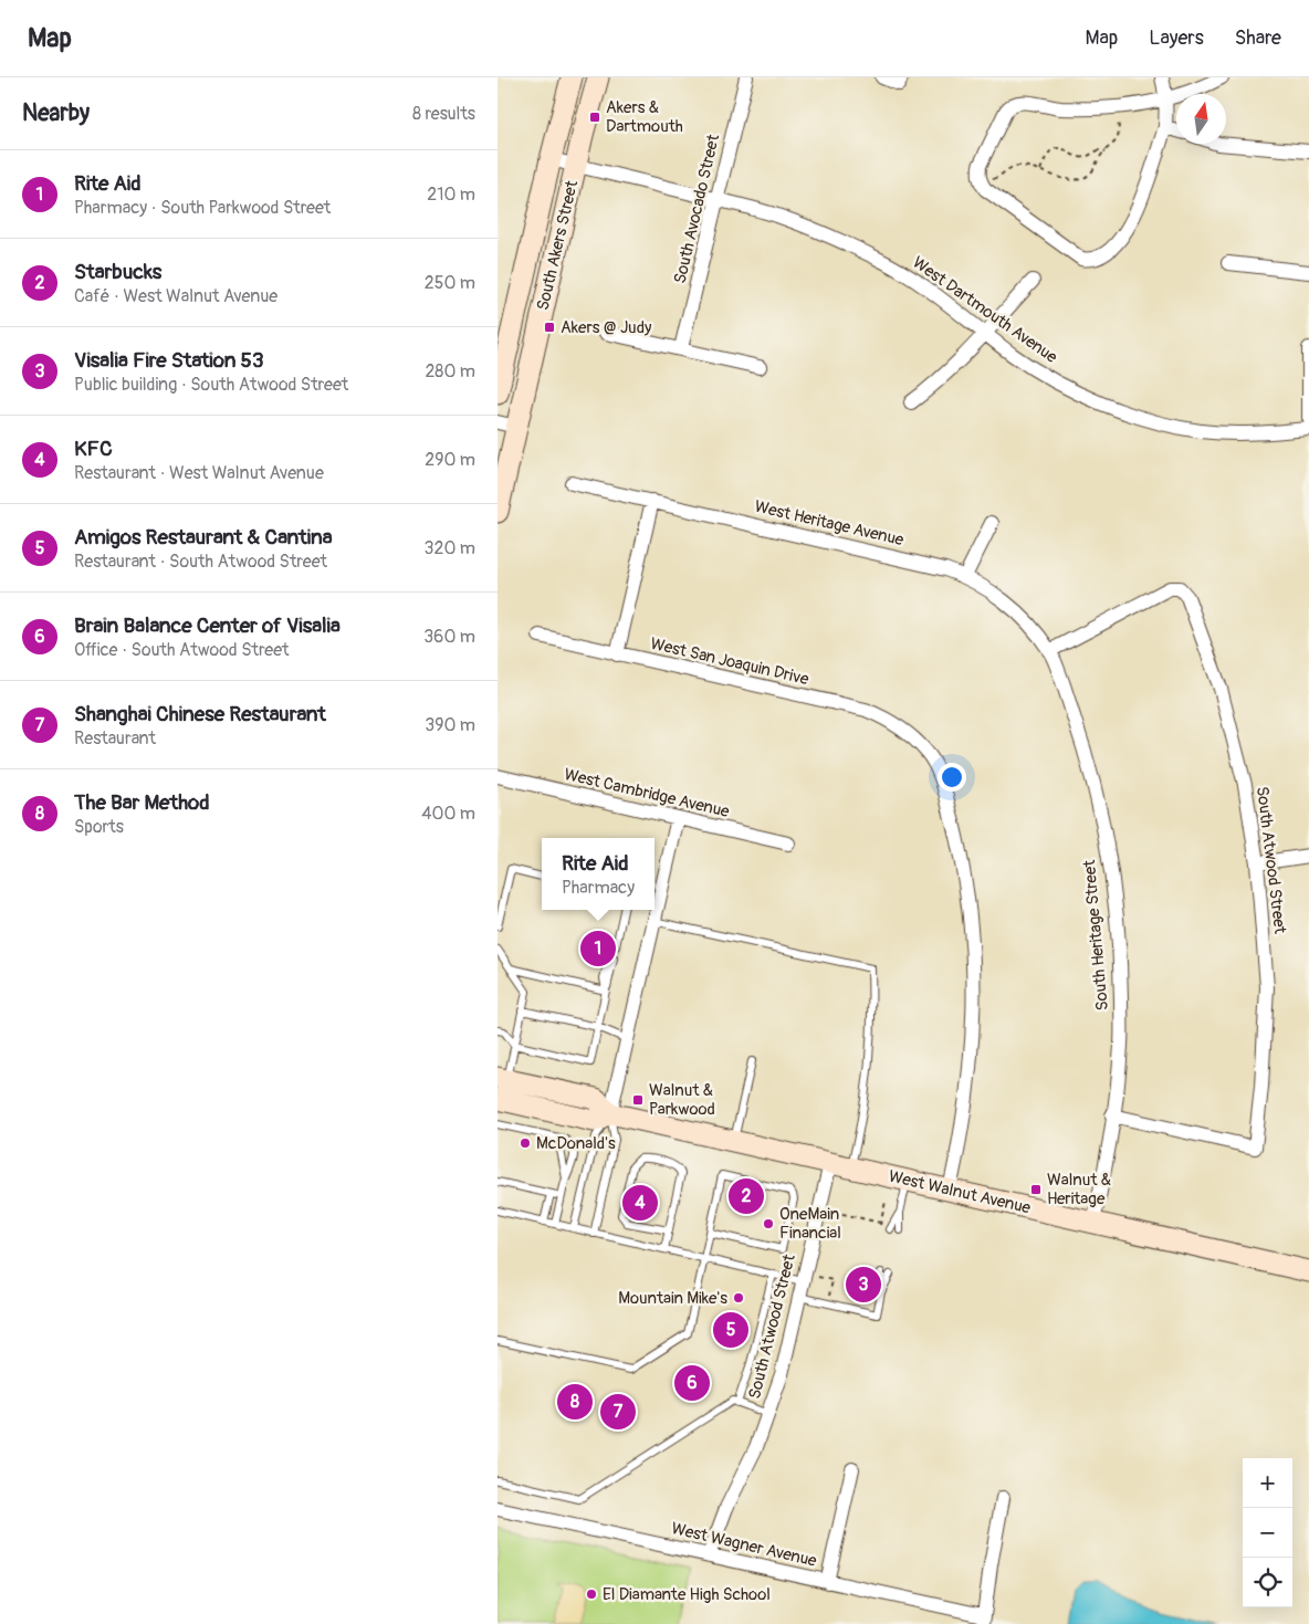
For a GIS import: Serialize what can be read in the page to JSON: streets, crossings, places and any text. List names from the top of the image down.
{
  "streets": {
    "main road": ["South Akers Street", "West Walnut Avenue"],
    "street": [
      "South Avocado Street",
      "West Dartmouth Avenue",
      "West Heritage Avenue",
      "West San Joaquin Drive",
      "West Cambridge Avenue",
      "South Atwood Street",
      "South Heritage Street",
      "West Wagner Avenue"
    ]
  },
  "crossings": [
    ["South Avocado Street", "West Dartmouth Avenue"],
    ["South Akers Street", "West Dartmouth Avenue"],
    ["West Heritage Avenue", "South Atwood Street"],
    ["West Heritage Avenue", "South Heritage Street"],
    ["West San Joaquin Drive", "West Walnut Avenue"],
    ["South Atwood Street", "South Heritage Street"],
    ["South Atwood Street", "West Walnut Avenue"],
    ["South Atwood Street", "West Wagner Avenue"],
    ["South Heritage Street", "West Walnut Avenue"]
  ],
  "places": {
    "transit": [
      "Akers & Dartmouth",
      "Akers @ Judy",
      "Walnut & Parkwood",
      "Walnut & Heritage"
    ],
    "other": [
      "McDonald's",
      "OneMain Financial",
      "Mountain Mike's",
      "El Diamante High School"
    ]
  },
  "north": "top",
  "page": {
    "header": "Map",
    "nav": ["Map", "Layers", "Share"],
    "heading": ["Nearby", "8 results"],
    "list": [
      {
        "mark": "1",
        "name": "Rite Aid",
        "note": "Pharmacy · South Parkwood Street",
        "value": "210 m"
      },
      {
        "mark": "2",
        "name": "Starbucks",
        "note": "Café · West Walnut Avenue",
        "value": "250 m"
      },
      {
        "mark": "3",
        "name": "Visalia Fire Station 53",
        "note": "Public building · South Atwood Street",
        "value": "280 m"
      },
      {
        "mark": "4",
        "name": "KFC",
        "note": "Restaurant · West Walnut Avenue",
        "value": "290 m"
      },
      {
        "mark": "5",
        "name": "Amigos Restaurant & Cantina",
        "note": "Restaurant · South Atwood Street",
        "value": "320 m"
      },
      {
        "mark": "6",
        "name": "Brain Balance Center of Visalia",
        "note": "Office · South Atwood Street",
        "value": "360 m"
      },
      {
        "mark": "7",
        "name": "Shanghai Chinese Restaurant",
        "note": "Restaurant",
        "value": "390 m"
      },
      {
        "mark": "8",
        "name": "The Bar Method",
        "note": "Sports",
        "value": "400 m"
      }
    ],
    "popup": ["Rite Aid", "Pharmacy"],
    "pins": [
      "1",
      "2",
      "4",
      "3",
      "5",
      "6",
      "8",
      "7"
    ],
    "map_buttons": ["+", "−"]
  }
}
